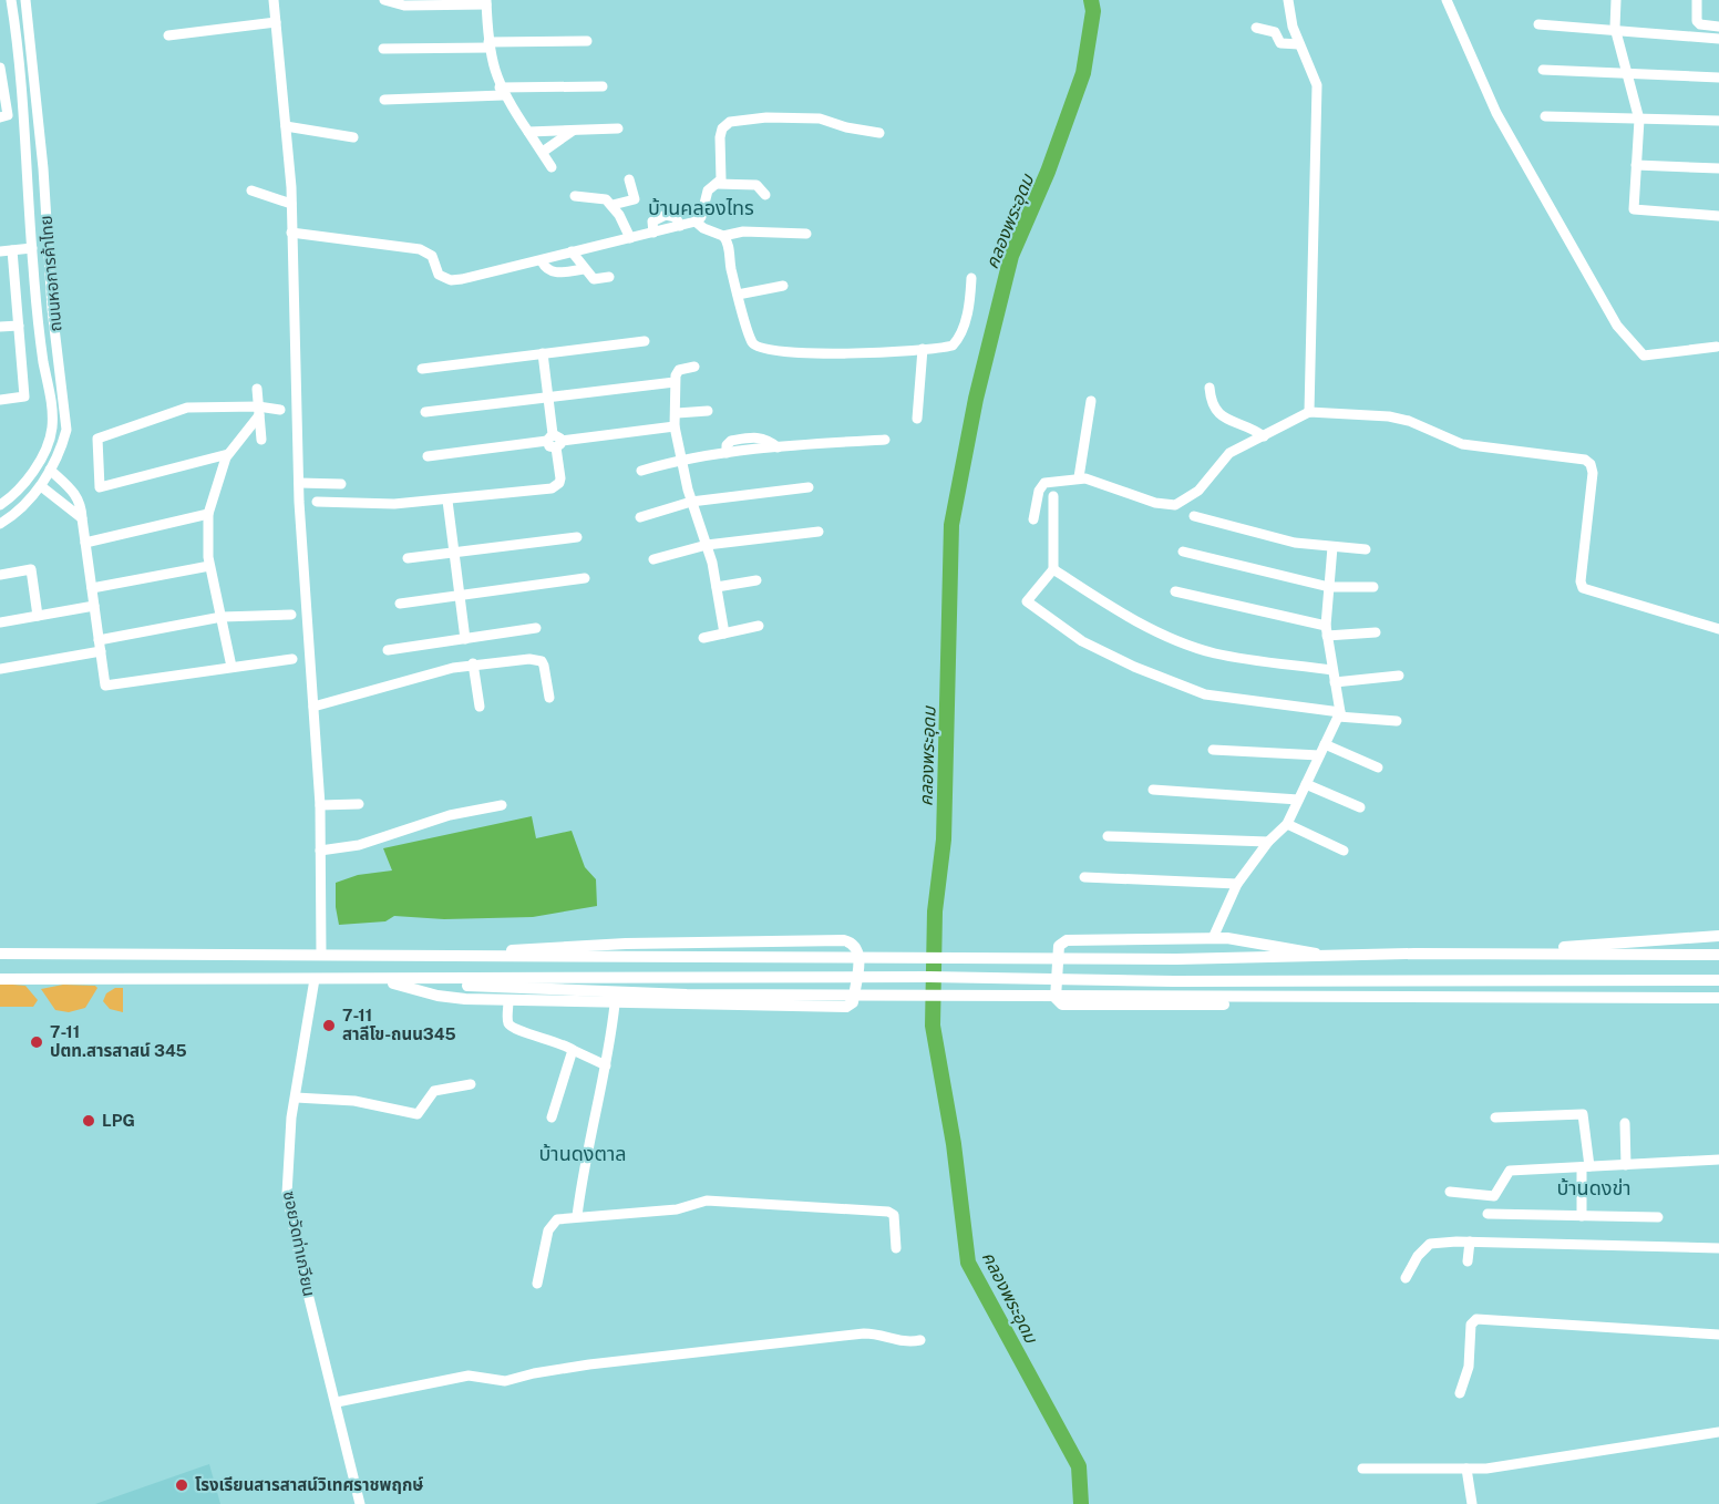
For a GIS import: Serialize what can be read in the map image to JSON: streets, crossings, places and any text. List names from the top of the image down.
{
  "streets": {
    "street": ["ถนนหอการค้าไทย", "ซอยวัดท่าเกวียน"]
  },
  "districts": ["บ้านคลองไทร", "บ้านดงตาล", "บ้านดงข่า"],
  "water": ["คลองพระอุดม"],
  "places": [
    "7-11 สาลีโข-ถนน345",
    "7-11 ปตท.สารสาสน์ 345",
    "LPG",
    "โรงเรียนสารสาสน์วิเทศราชพฤกษ์"
  ]
}
